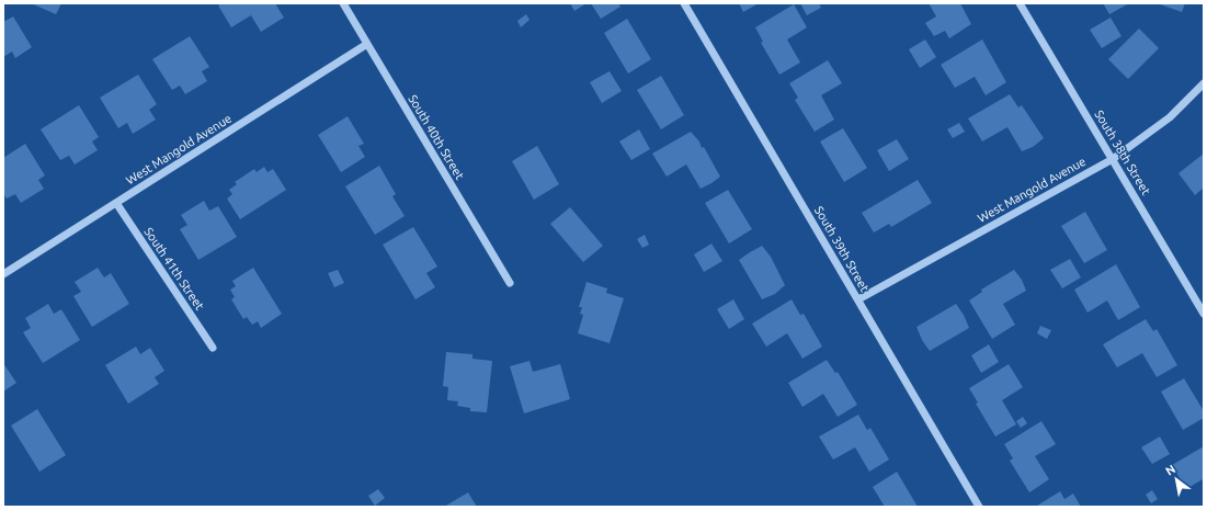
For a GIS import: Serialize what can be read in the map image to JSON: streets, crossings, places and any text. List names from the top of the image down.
{
  "streets": {
    "street": [
      "South 40th Street",
      "West Mangold Avenue",
      "South 38th Street",
      "South 39th Street",
      "South 41th Street"
    ]
  },
  "crossings": [
    ["South 40th Street", "West Mangold Avenue"],
    ["West Mangold Avenue", "South 38th Street"],
    ["West Mangold Avenue", "South 39th Street"],
    ["West Mangold Avenue", "South 41th Street"]
  ],
  "north": "top left"
}
